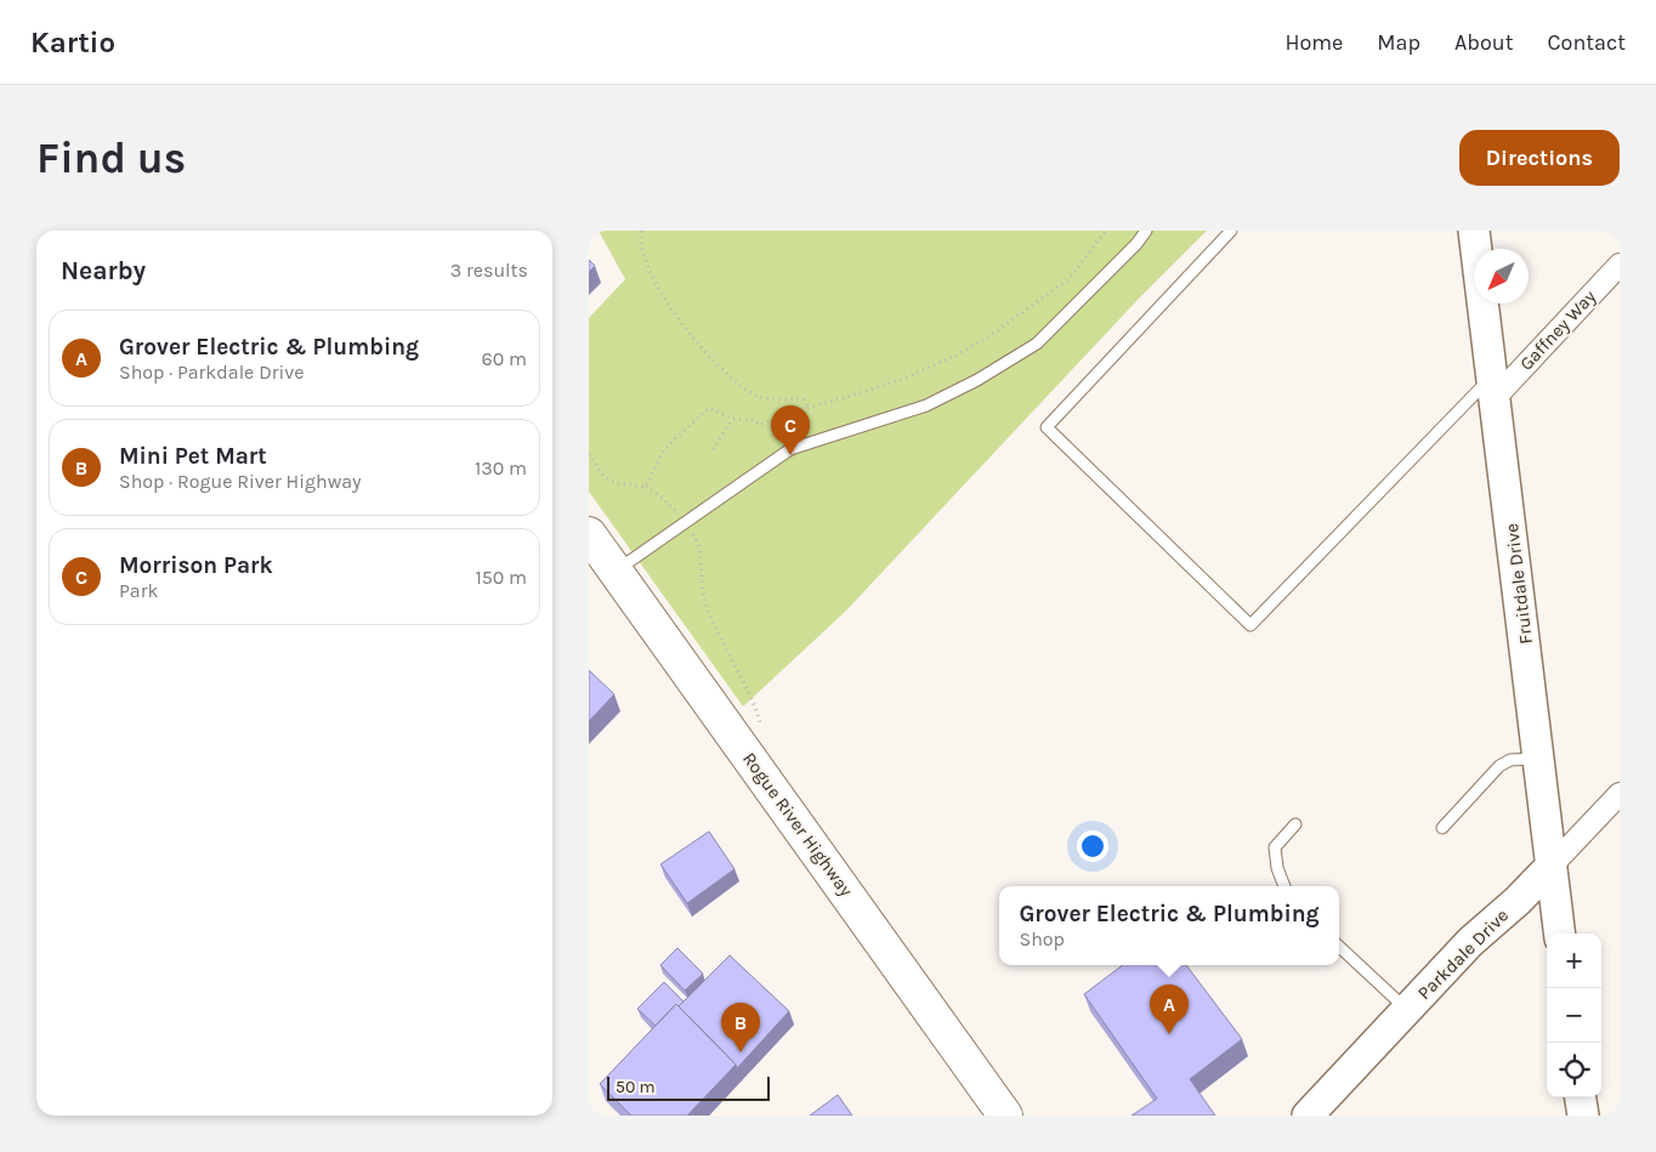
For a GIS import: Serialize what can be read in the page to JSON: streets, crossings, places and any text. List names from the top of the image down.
{
  "streets": {
    "main road": ["Fruitdale Drive", "Rogue River Highway", "Parkdale Drive"],
    "street": ["Gaffney Way"]
  },
  "crossings": [
    ["Gaffney Way", "Fruitdale Drive"],
    ["Fruitdale Drive", "Parkdale Drive"]
  ],
  "scale_bar": "50 m",
  "north": "bottom left",
  "page": {
    "header": "Kartio",
    "nav": [
      "Home",
      "Map",
      "About",
      "Contact"
    ],
    "buttons": "Directions",
    "title": "Find us",
    "heading": ["Nearby", "3 results"],
    "list": [
      {
        "mark": "A",
        "name": "Grover Electric & Plumbing",
        "note": "Shop · Parkdale Drive",
        "value": "60 m"
      },
      {
        "mark": "B",
        "name": "Mini Pet Mart",
        "note": "Shop · Rogue River Highway",
        "value": "130 m"
      },
      {
        "mark": "C",
        "name": "Morrison Park",
        "note": "Park",
        "value": "150 m"
      }
    ],
    "pins": ["C", "A", "B"],
    "popup": ["Grover Electric & Plumbing", "Shop"],
    "map_buttons": ["+", "−"],
    "scale": "50 m"
  }
}
